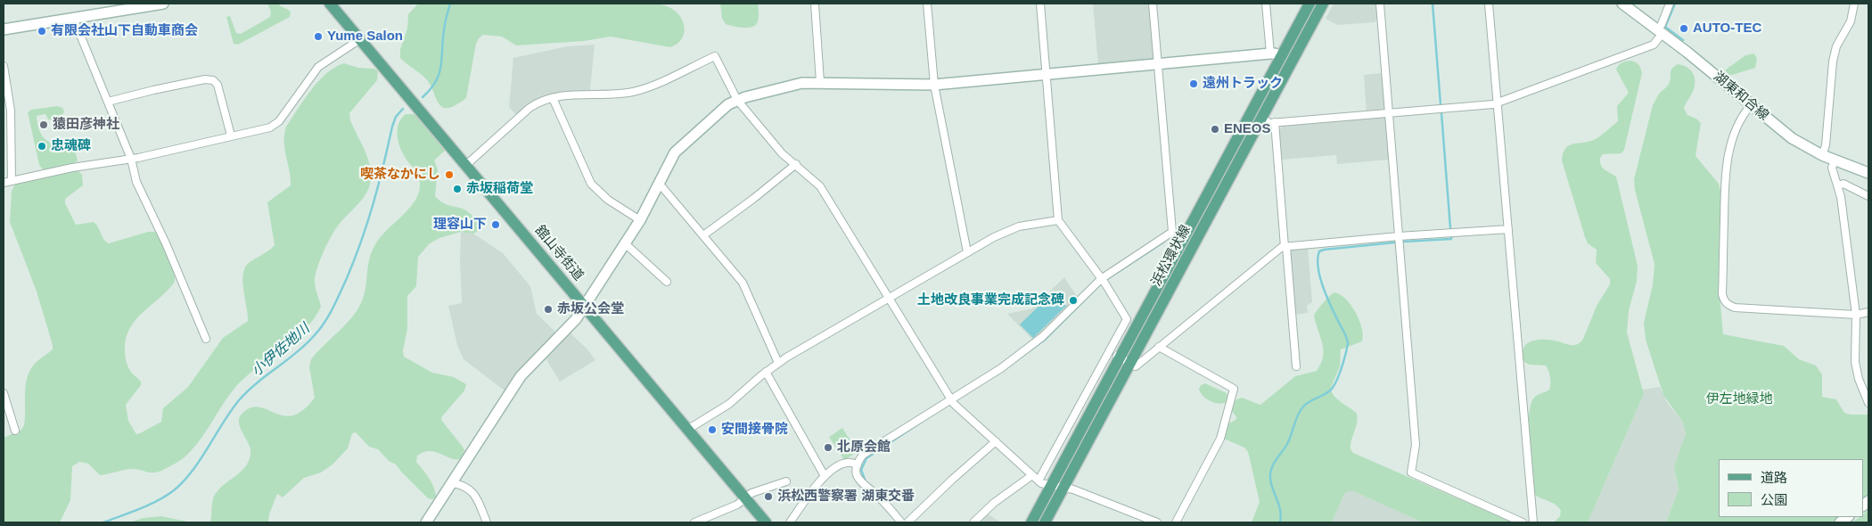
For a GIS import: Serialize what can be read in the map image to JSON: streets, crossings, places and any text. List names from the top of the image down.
{
  "streets": {
    "main road": ["舘山寺街道", "浜松環状線"],
    "street": ["湖東和合線"]
  },
  "water": ["小伊佐地川"],
  "parks": ["伊左地緑地"],
  "places": [
    "AUTO-TEC",
    "有限会社山下自動車商会",
    "Yume Salon",
    "遠州トラック",
    "猿田彦神社",
    "ENEOS",
    "忠魂碑",
    "喫茶なかにし",
    "赤坂稲荷堂",
    "理容山下",
    "土地改良事業完成記念碑",
    "赤坂公会堂",
    "安間接骨院",
    "北原会館",
    "浜松西警察署 湖東交番"
  ],
  "legend": ["道路", "公園"]
}
